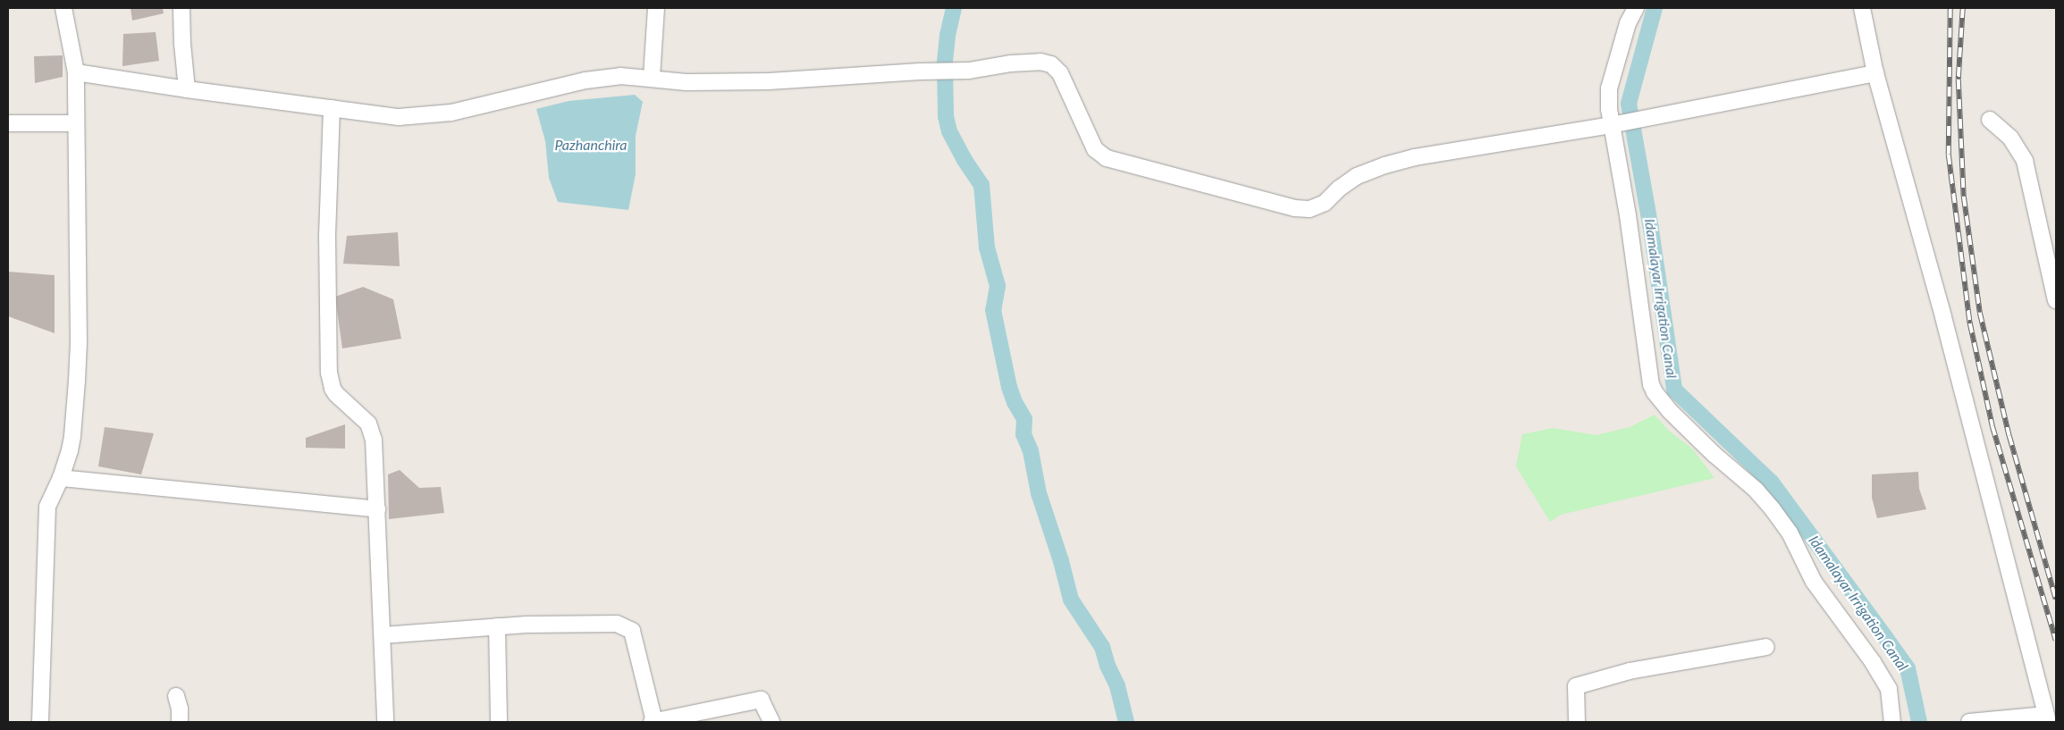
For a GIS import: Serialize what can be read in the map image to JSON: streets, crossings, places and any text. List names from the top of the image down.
{
  "water": ["Pazhanchira", "Idamalayar Irrigation Canal"]
}
